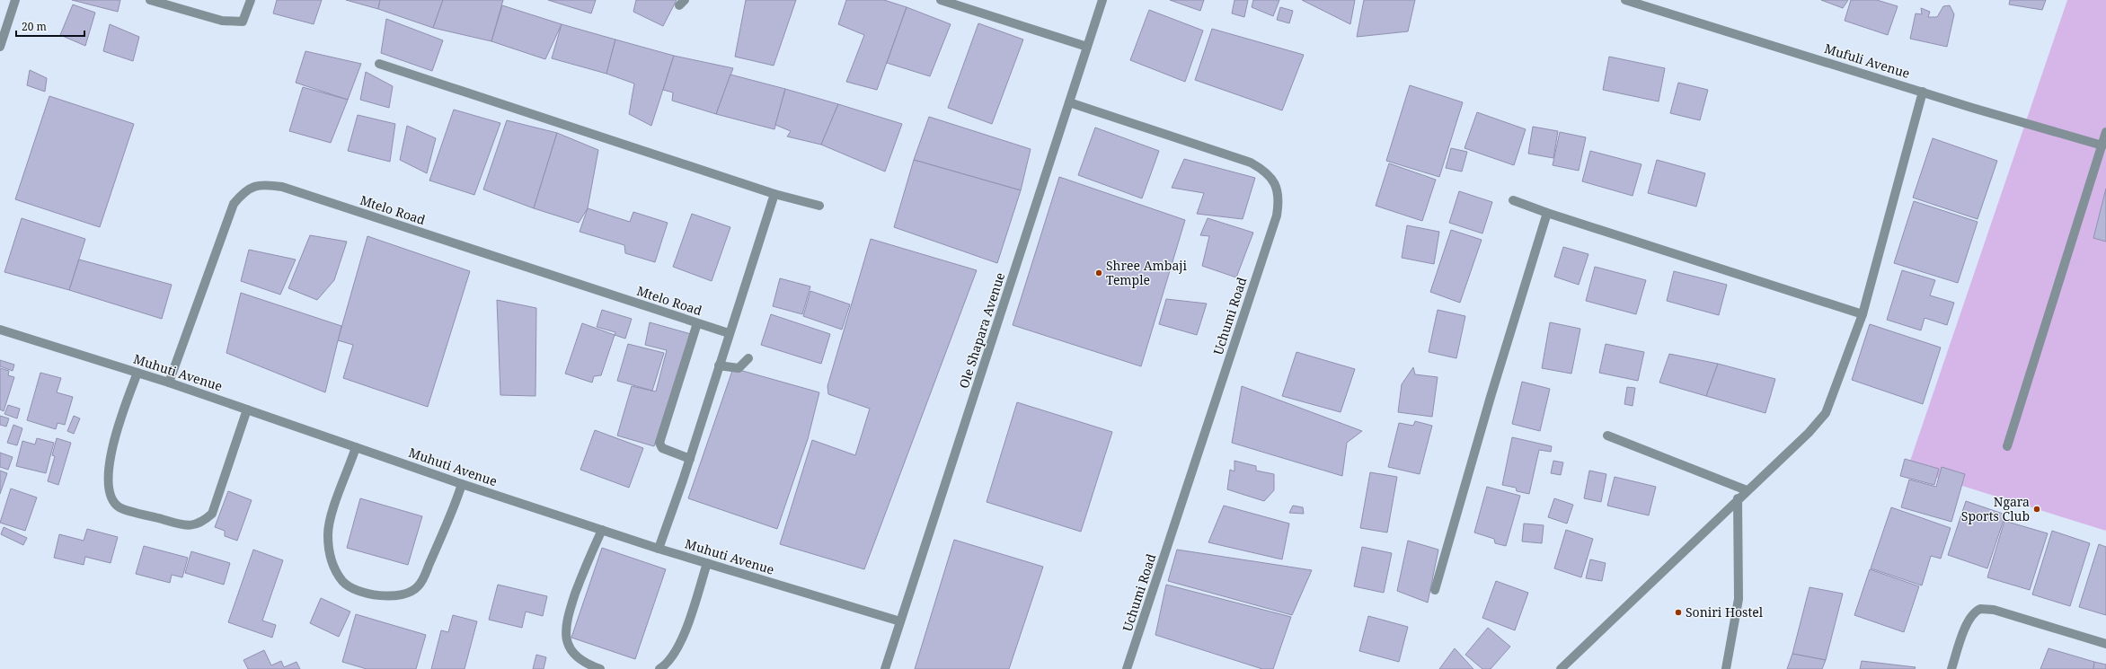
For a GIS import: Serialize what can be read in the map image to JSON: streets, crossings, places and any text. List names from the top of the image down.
{
  "streets": {
    "street": [
      "Mufuli Avenue",
      "Mtelo Road",
      "Uchumi Road",
      "Ole Shapara Avenue",
      "Muhuti Avenue"
    ]
  },
  "crossings": [
    ["Mtelo Road", "Muhuti Avenue"],
    ["Uchumi Road", "Ole Shapara Avenue"],
    ["Ole Shapara Avenue", "Muhuti Avenue"]
  ],
  "places": ["Shree Ambaji Temple", "Ngara Sports Club", "Soniri Hostel"],
  "scale_bar": "20 m"
}
